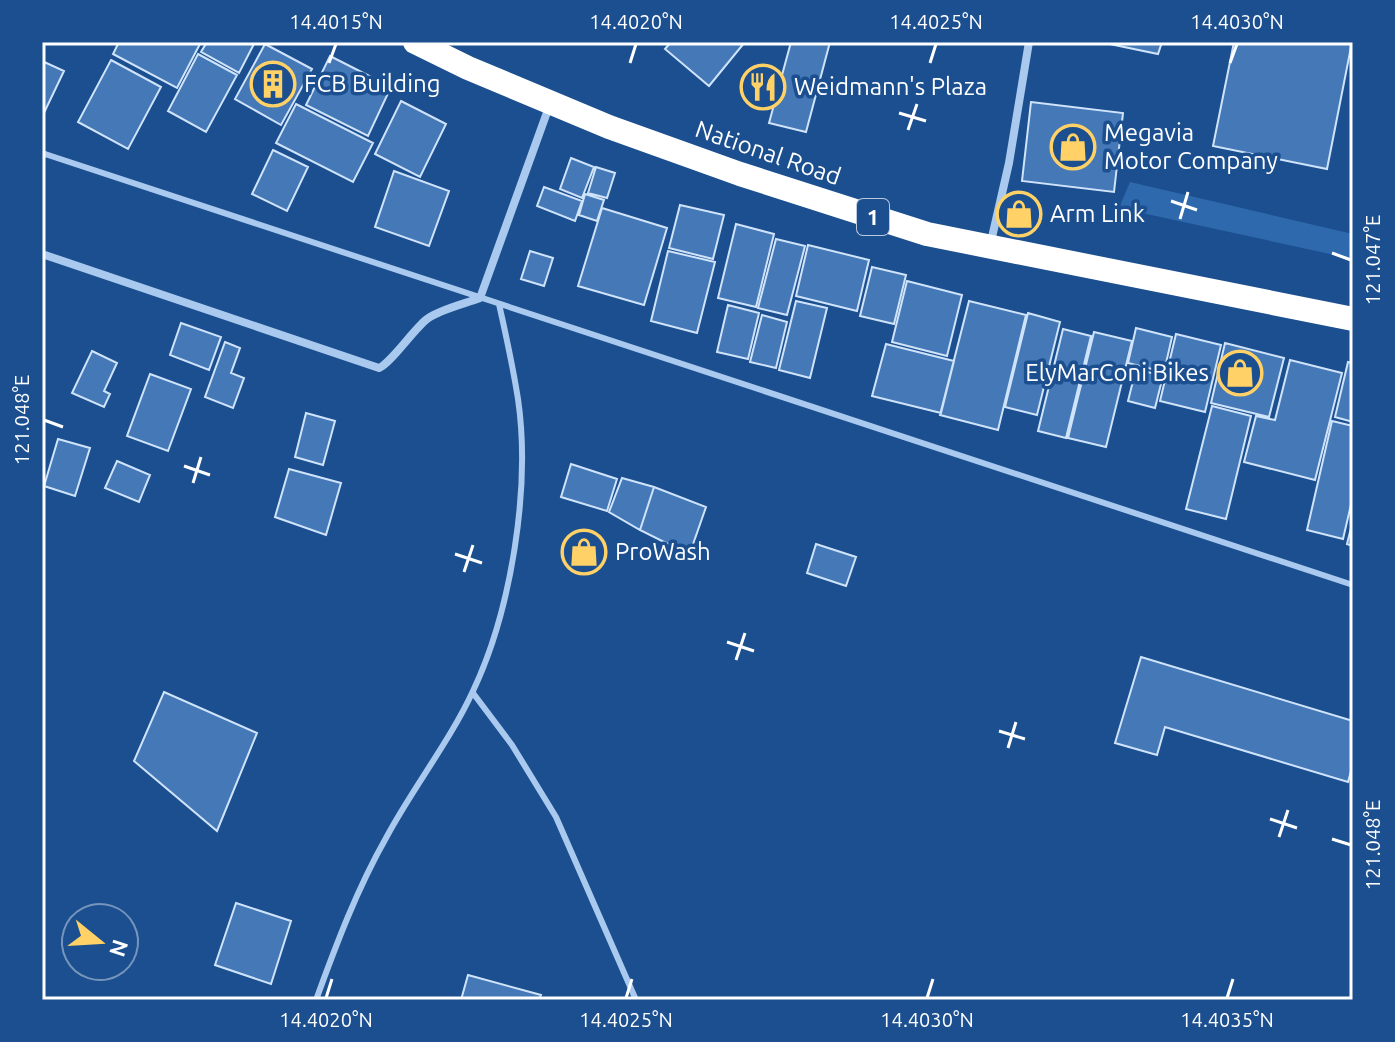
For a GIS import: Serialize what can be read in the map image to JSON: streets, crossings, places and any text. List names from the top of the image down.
{
  "streets": {
    "highway": ["National Road", "1"]
  },
  "places": {
    "building": ["FCB Building"],
    "restaurant": ["Weidmann's Plaza"],
    "shop": [
      "Megavia Motor Company",
      "Arm Link",
      "ElyMarConi Bikes",
      "ProWash"
    ]
  },
  "north": "right",
  "coordinates": [
    "14.4015°N",
    "14.4020°N",
    "14.4025°N",
    "14.4030°N",
    "121.047°E",
    "121.048°E",
    "14.4035°N"
  ]
}
